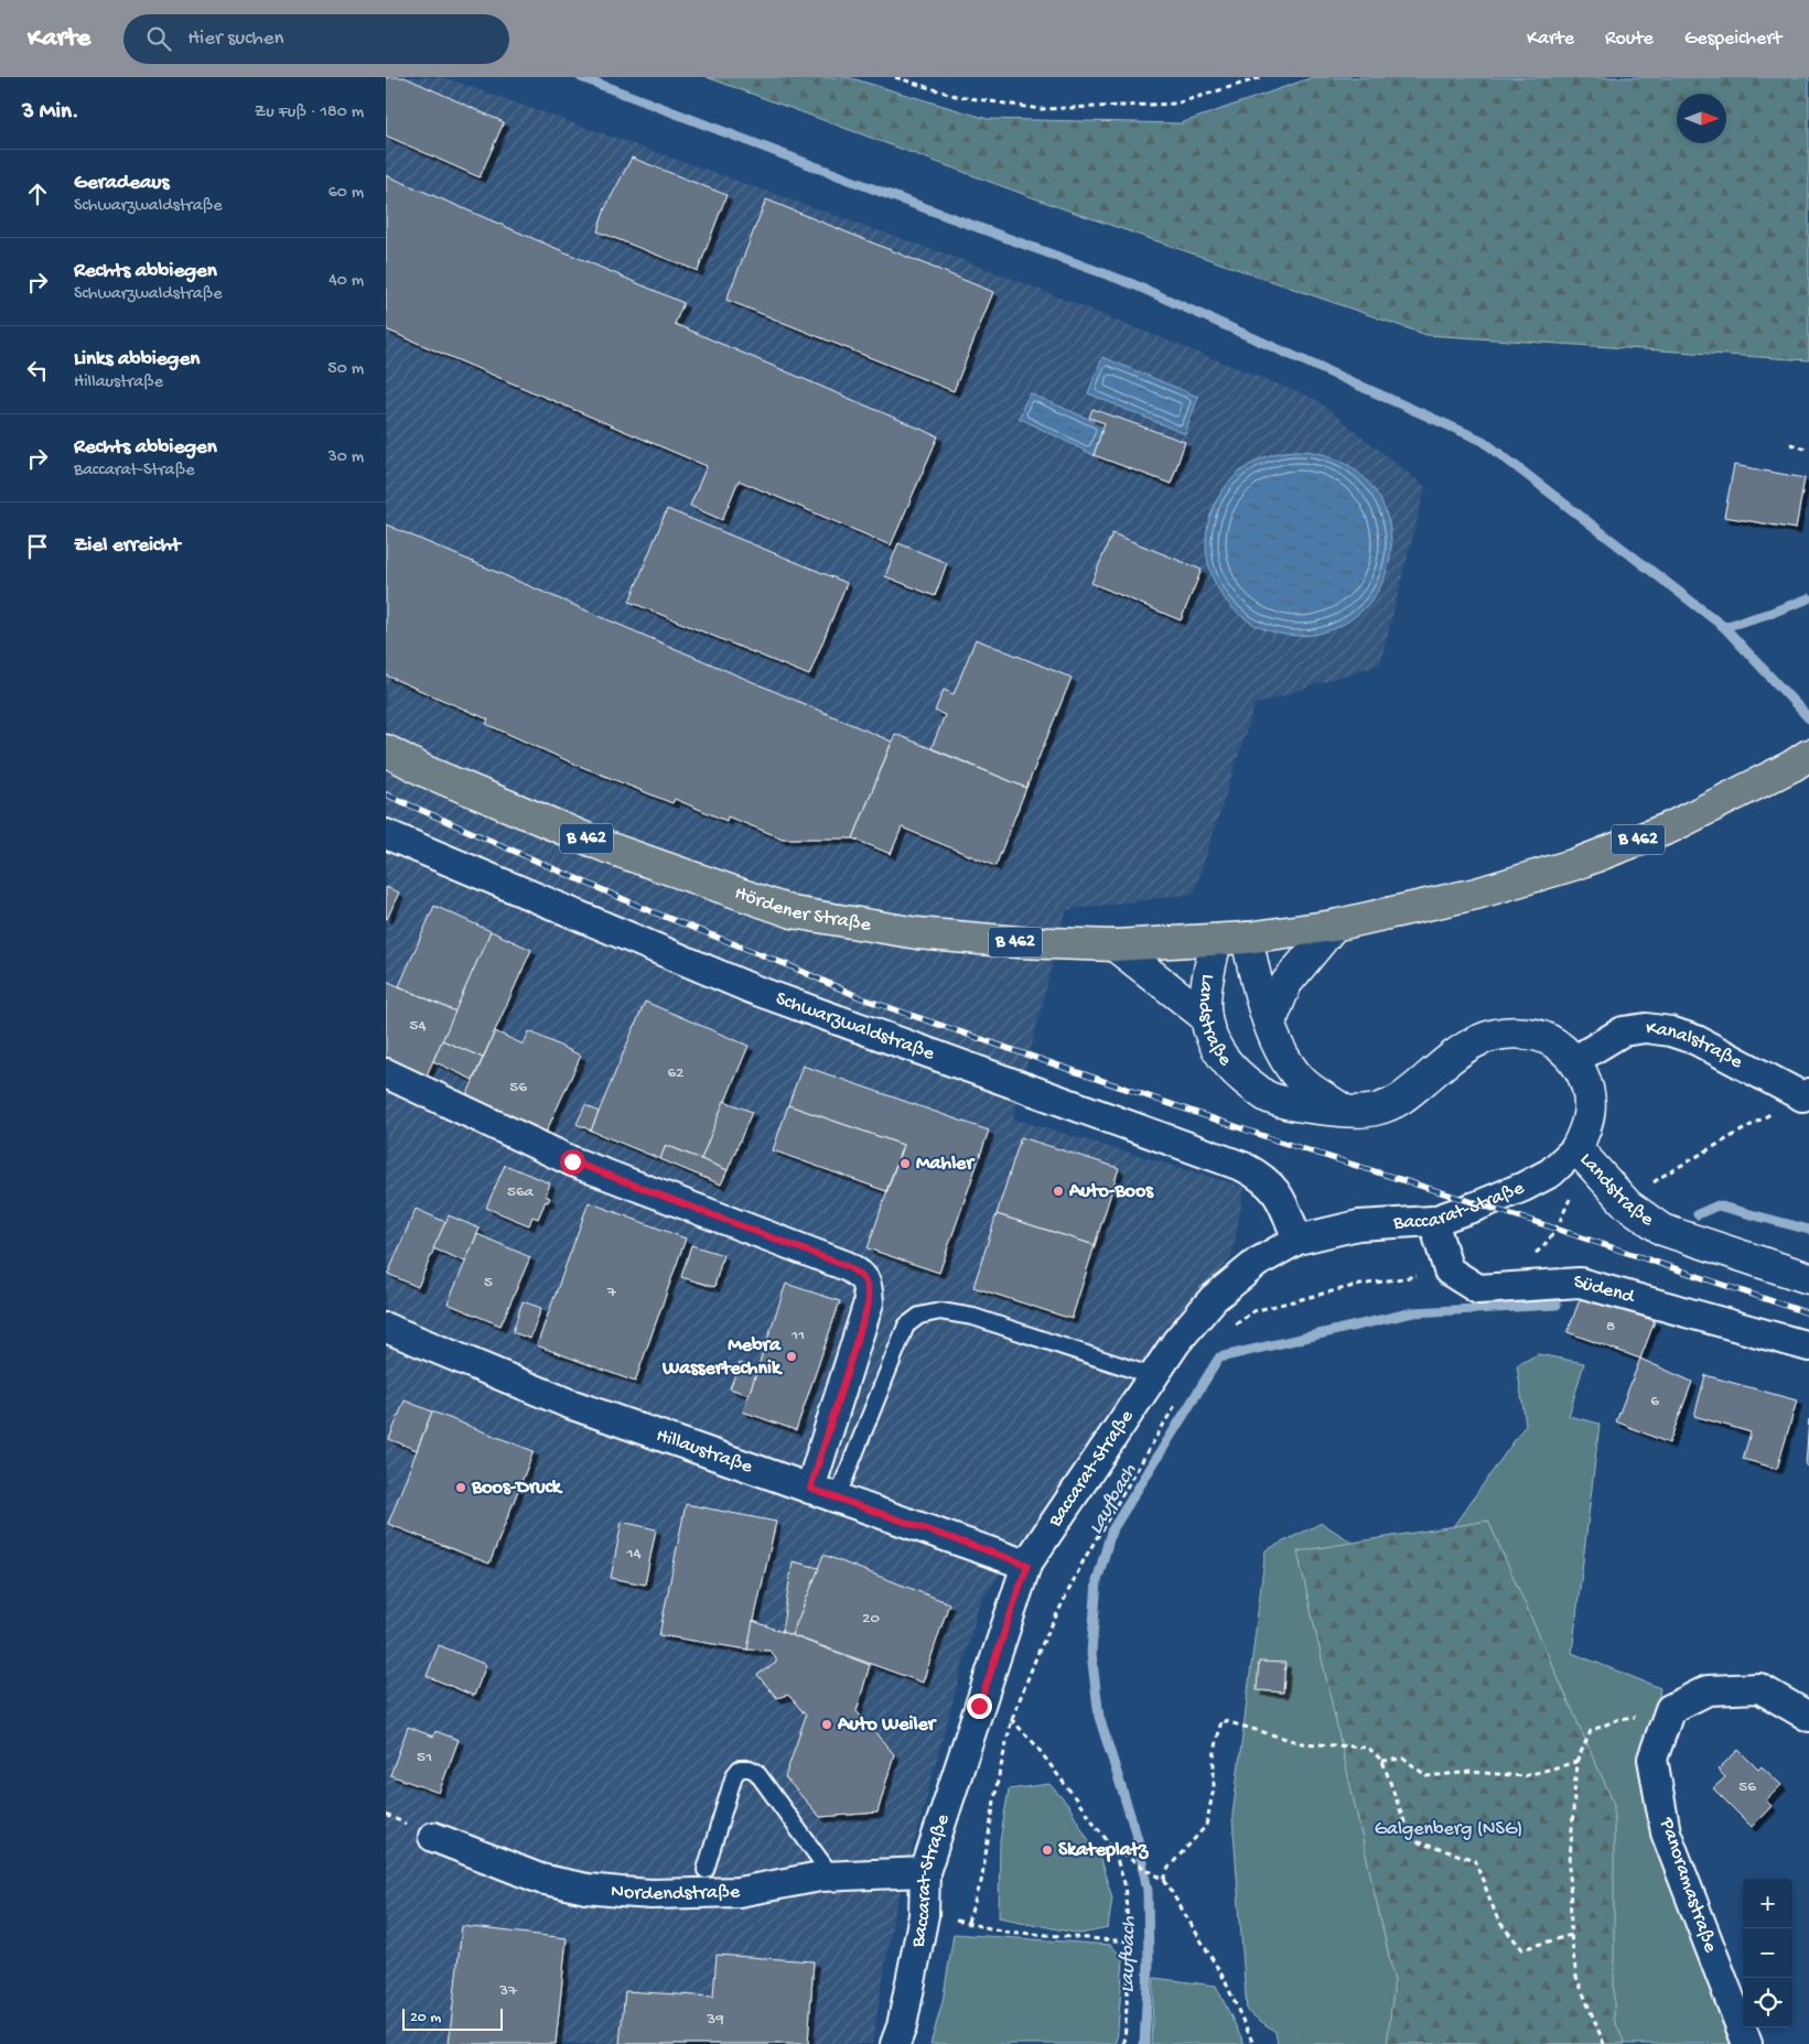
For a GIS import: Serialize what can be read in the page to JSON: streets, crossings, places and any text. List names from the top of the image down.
{
  "streets": {
    "main road": ["B 462", "Hördener Straße"],
    "street": [
      "Landstraße",
      "Schwarzwaldstraße",
      "Kanalstraße",
      "Baccarat-Straße",
      "Südend",
      "Hillaustraße",
      "Panoramastraße",
      "Nordendstraße"
    ]
  },
  "crossings": [
    ["B 462", "Hördener Straße"],
    ["B 462", "Landstraße"],
    ["Hördener Straße", "Landstraße"],
    ["Landstraße", "Kanalstraße"],
    ["Landstraße", "Baccarat-Straße"],
    ["Schwarzwaldstraße", "Baccarat-Straße"],
    ["Baccarat-Straße", "Hillaustraße"],
    ["Baccarat-Straße", "Nordendstraße"]
  ],
  "water": ["Laufbach"],
  "parks": ["Galgenberg (NSG)"],
  "places": [
    "Mahler",
    "Auto-Boos",
    "Mebra Wassertechnik",
    "Boos-Druck",
    "Auto Weiler",
    "Skateplatz"
  ],
  "house_numbers": [
    "54",
    "62",
    "56",
    "56a",
    "5",
    "7",
    "8",
    "11",
    "6",
    "14",
    "20",
    "51",
    "56",
    "37",
    "39"
  ],
  "scale_bar": "20 m",
  "north": "right",
  "page": {
    "header": "Karte",
    "search": "Hier suchen",
    "nav": ["Karte", "Route", "Gespeichert"],
    "heading": ["3 Min.", "Zu Fuß · 180 m"],
    "list": [
      ["Geradeaus", "Schwarzwaldstraße", "60 m"],
      ["Rechts abbiegen", "Schwarzwaldstraße", "40 m"],
      ["Links abbiegen", "Hillaustraße", "50 m"],
      ["Rechts abbiegen", "Baccarat-Straße", "30 m"],
      "Ziel erreicht"
    ],
    "map_buttons": ["+", "−"],
    "scale": "20 m"
  }
}
